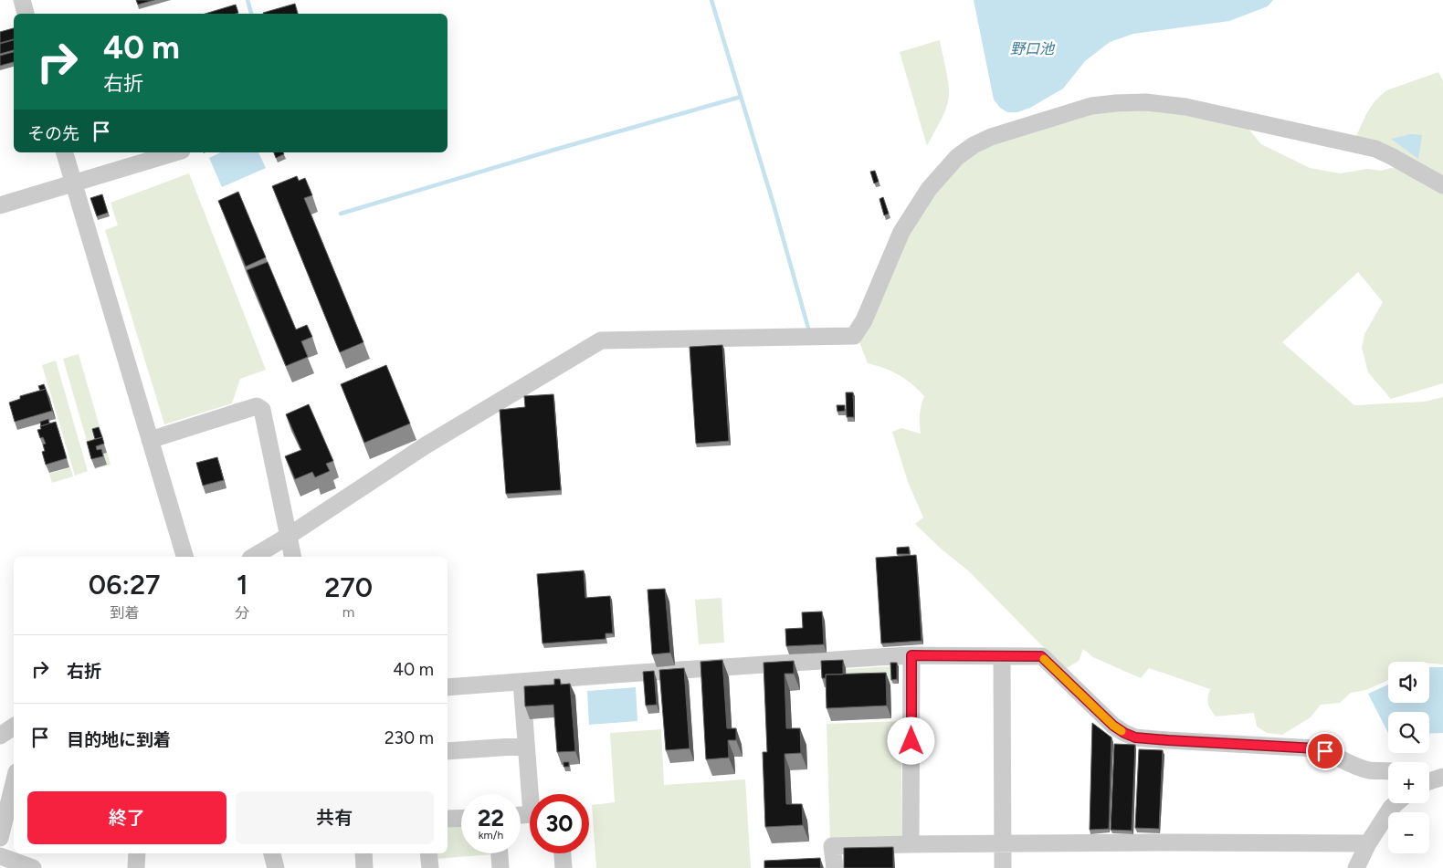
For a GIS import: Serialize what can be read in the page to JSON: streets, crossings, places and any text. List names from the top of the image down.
{
  "water": ["野口池"],
  "page": {
    "turn": ["40 m", "右折"],
    "then": "その先",
    "eta": [
      "06:27",
      "到着",
      "1",
      "分",
      "270",
      "m"
    ],
    "list": [
      {
        "name": "右折",
        "value": "40 m"
      },
      {
        "name": "目的地に到着",
        "value": "230 m"
      }
    ],
    "map_buttons": ["+", "−"],
    "buttons": ["終了", "共有"],
    "speed": "22 km/h",
    "limit": "30"
  }
}
